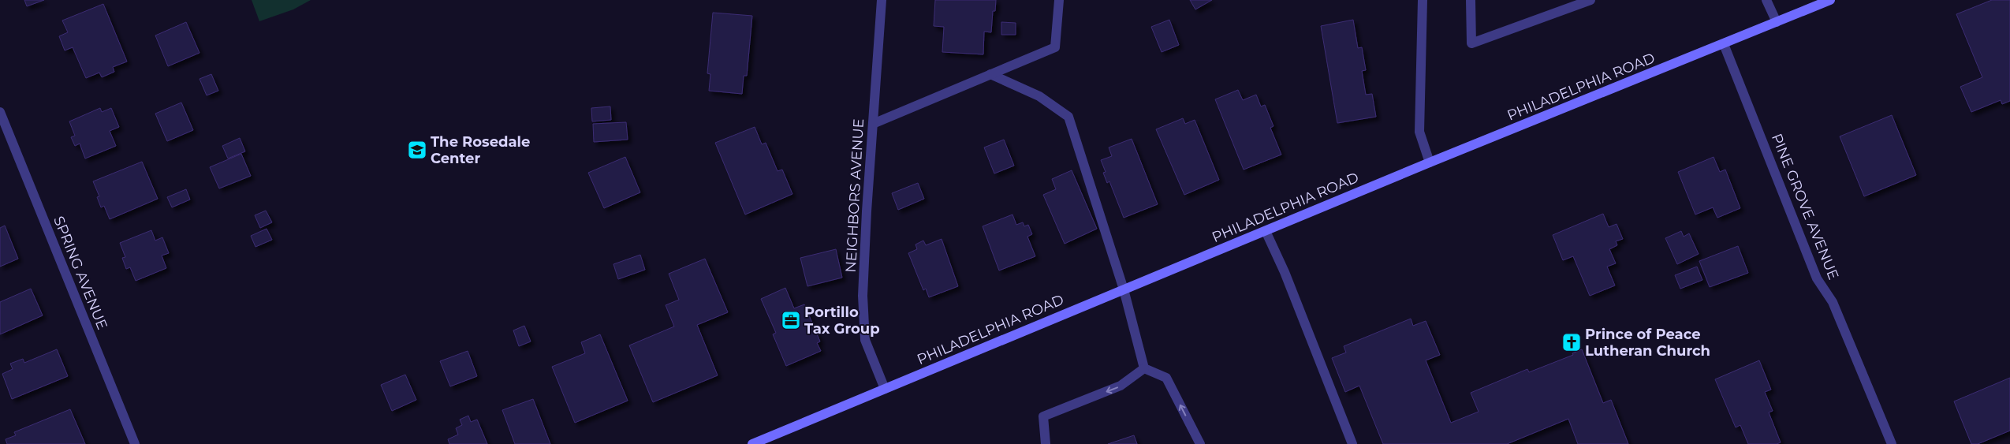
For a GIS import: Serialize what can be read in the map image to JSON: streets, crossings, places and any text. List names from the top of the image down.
{
  "streets": {
    "main road": ["PHILADELPHIA ROAD"],
    "street": ["NEIGHBORS AVENUE", "PINE GROVE AVENUE", "SPRING AVENUE"]
  },
  "crossings": [
    ["PHILADELPHIA ROAD", "NEIGHBORS AVENUE"],
    ["PHILADELPHIA ROAD", "PINE GROVE AVENUE"]
  ],
  "places": {
    "school or university": ["The Rosedale Center"],
    "office": ["Portillo Tax Group"],
    "church": ["Prince of Peace Lutheran Church"]
  }
}
